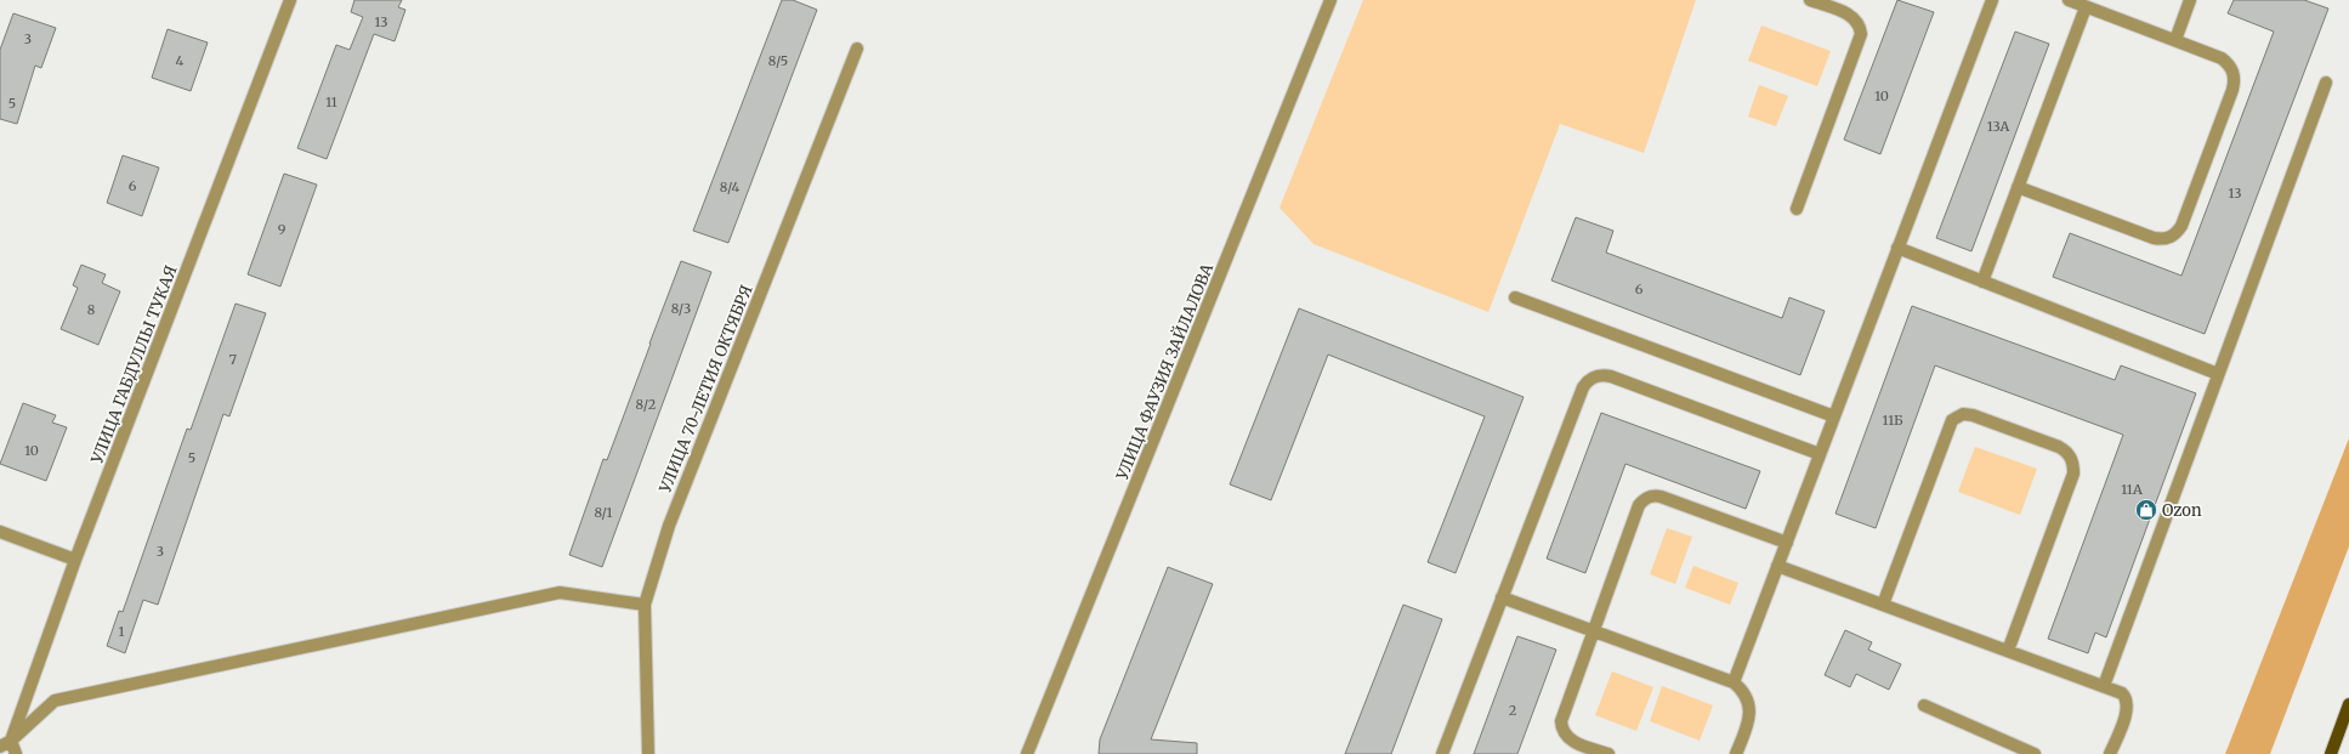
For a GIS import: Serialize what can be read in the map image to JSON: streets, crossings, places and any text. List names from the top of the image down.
{
  "streets": {
    "street": ["УЛИЦА ГАБДУЛЛЫ ТУКАЯ", "УЛИЦА ФАУЗИЯ ЗАЙЛАЛОВА", "УЛИЦА 70-ЛЕТИЯ ОКТЯБРЯ"]
  },
  "places": {
    "shop": ["Ozon"]
  },
  "house_numbers": [
    "13",
    "3",
    "4",
    "8/5",
    "10",
    "11",
    "5",
    "13А",
    "6",
    "8/4",
    "13",
    "9",
    "6",
    "8/3",
    "8",
    "7",
    "8/2",
    "11Б",
    "10",
    "5",
    "11А",
    "8/1",
    "3",
    "1",
    "2"
  ]
}
